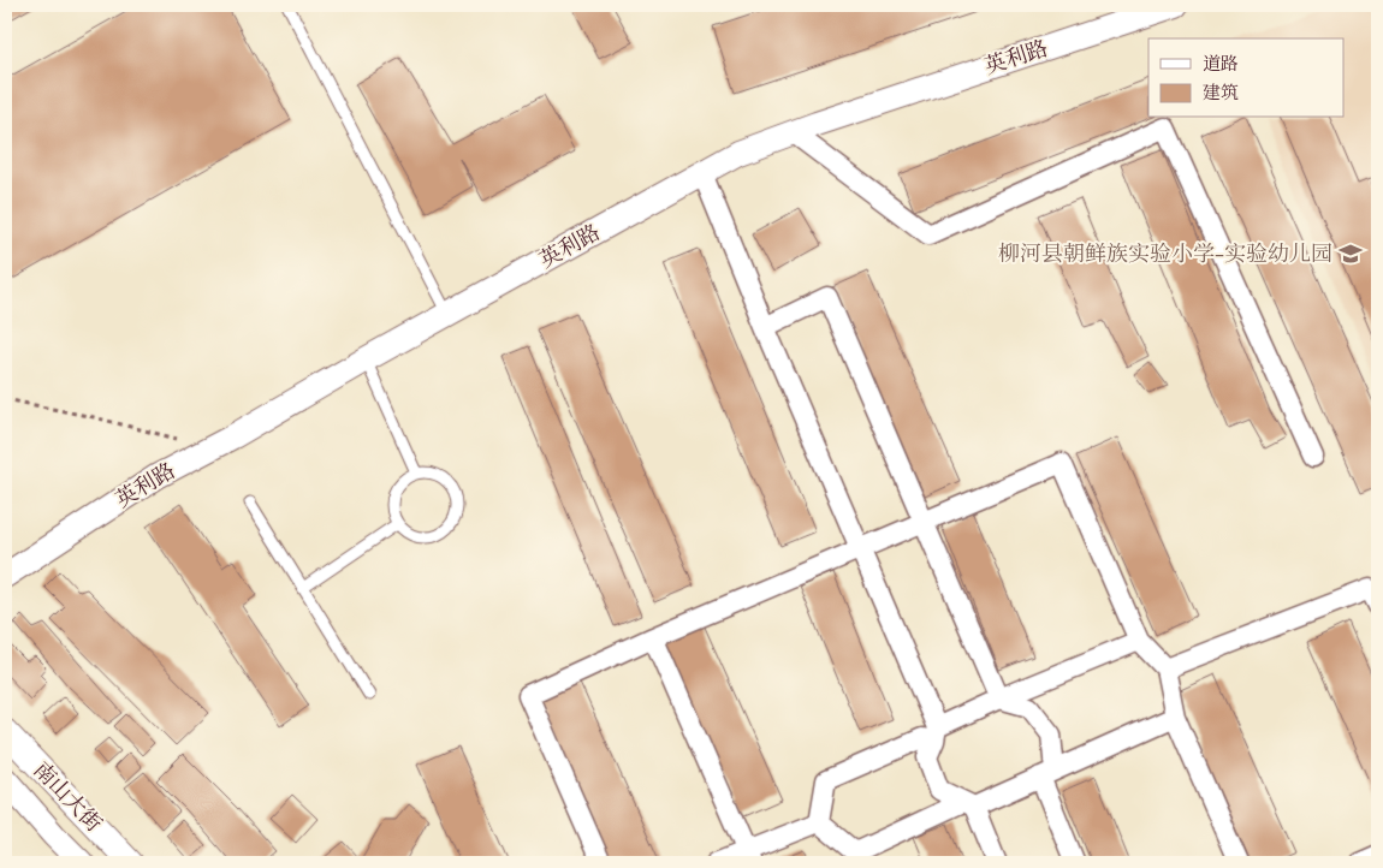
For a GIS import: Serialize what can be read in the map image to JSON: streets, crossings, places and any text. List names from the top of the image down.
{
  "streets": {
    "street": ["英利路", "南山大街"]
  },
  "places": {
    "school or university": ["柳河县朝鲜族实验小学-实验幼儿园"]
  },
  "legend": ["道路", "建筑"]
}
